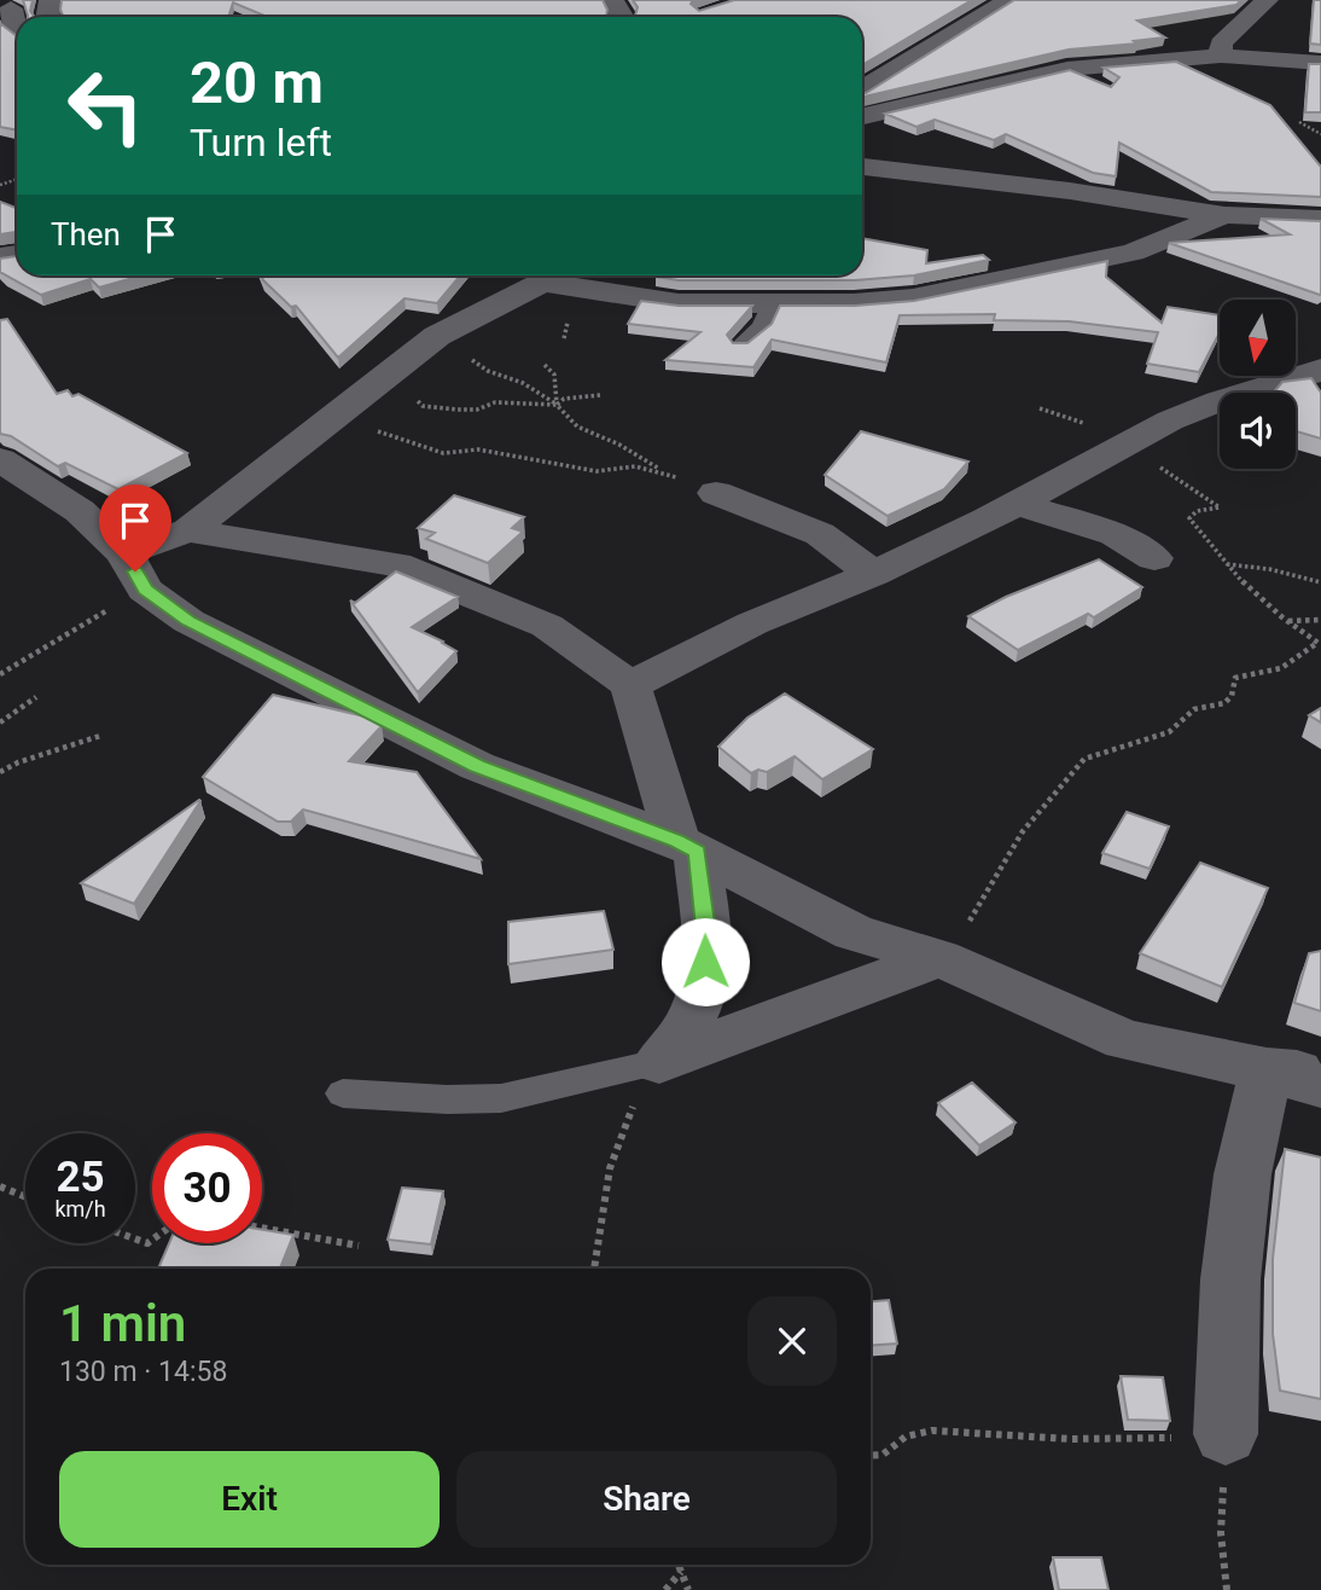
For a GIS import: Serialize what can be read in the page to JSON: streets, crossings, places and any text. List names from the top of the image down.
{
  "north": "bottom",
  "page": {
    "turn": ["20 m", "Turn left"],
    "then": "Then",
    "speed": "25 km/h",
    "limit": "30",
    "heading": ["1 min", "130 m · 14:58"],
    "buttons": ["Exit", "Share"]
  }
}
